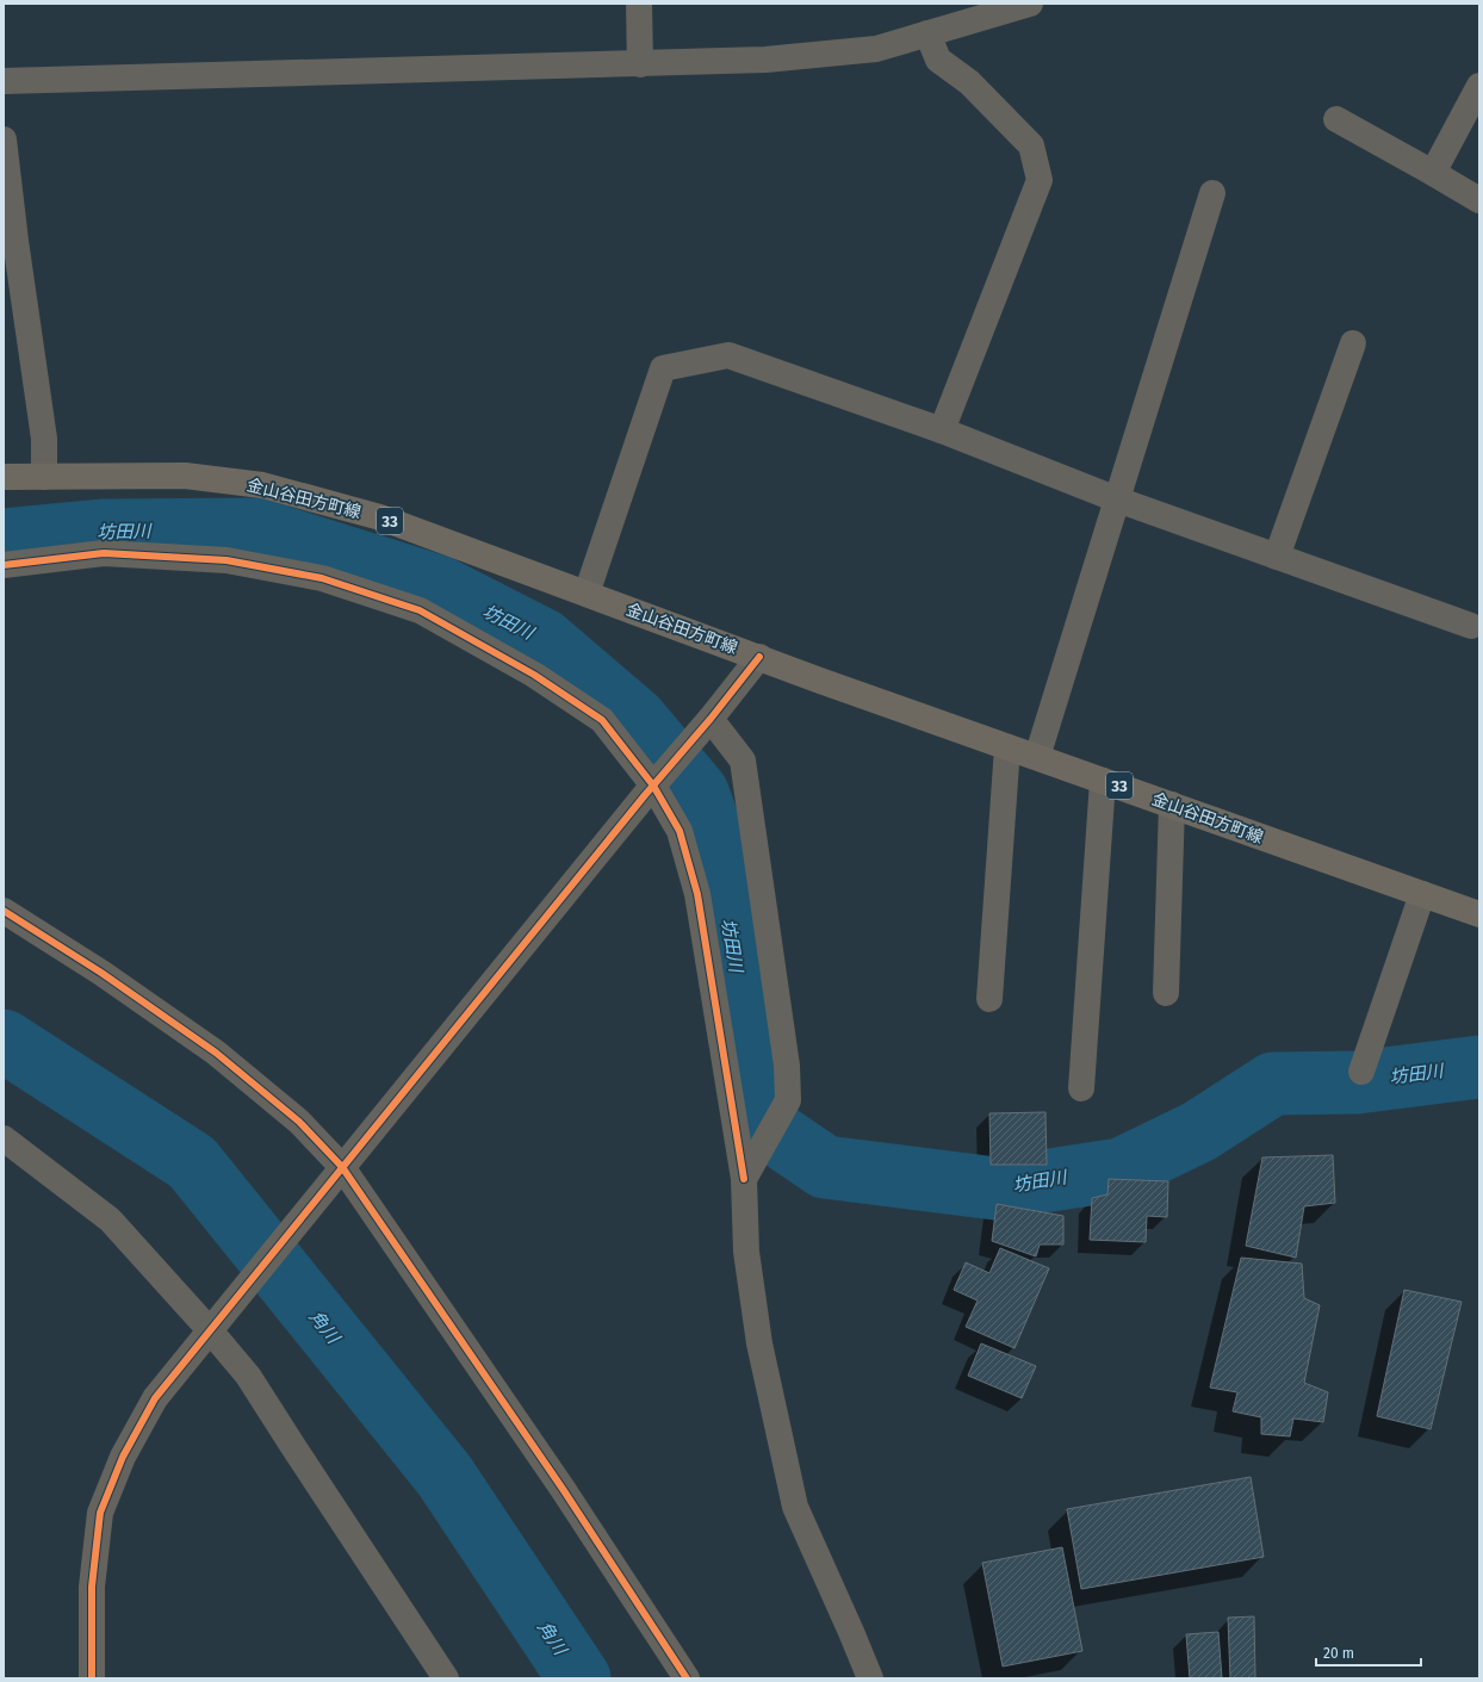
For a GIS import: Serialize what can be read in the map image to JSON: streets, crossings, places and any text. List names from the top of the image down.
{
  "streets": {
    "main road": ["金山谷田方町線", "33"]
  },
  "water": ["坊田川", "角川"],
  "scale_bar": "20 m"
}
